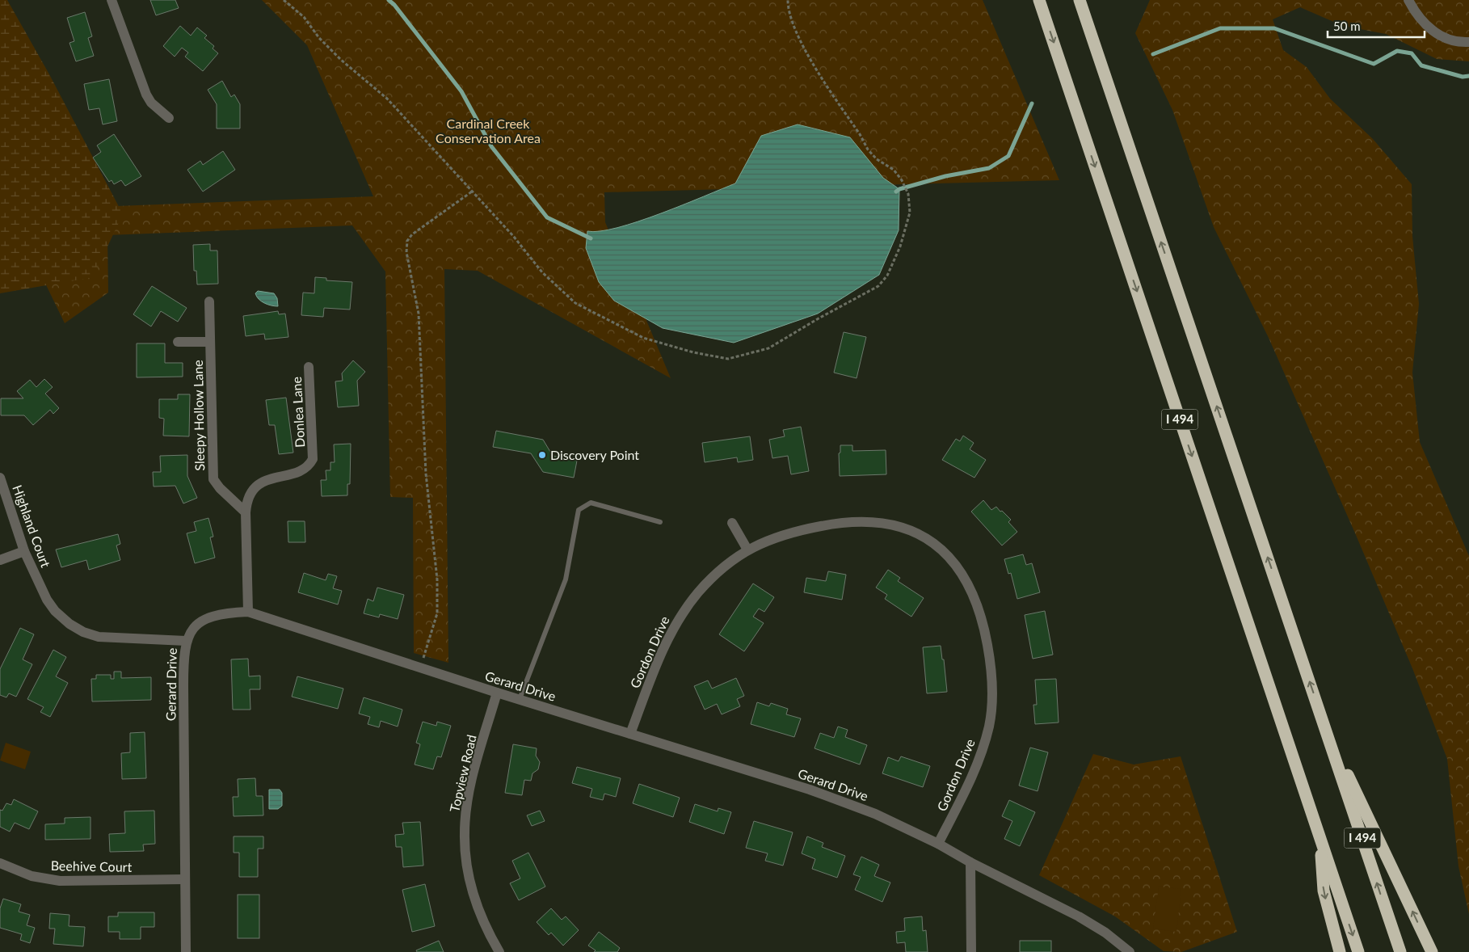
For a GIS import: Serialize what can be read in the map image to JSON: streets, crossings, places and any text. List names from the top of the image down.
{
  "streets": {
    "highway": ["I 494"],
    "street": [
      "Donlea Lane",
      "Sleepy Hollow Lane",
      "Highland Court",
      "Gordon Drive",
      "Gerard Drive",
      "Topview Road",
      "Beehive Court"
    ]
  },
  "crossings": [
    ["Donlea Lane", "Sleepy Hollow Lane"],
    ["Highland Court", "Gerard Drive"],
    ["Gordon Drive", "Gerard Drive"],
    ["Gerard Drive", "Topview Road"],
    ["Gerard Drive", "Beehive Court"]
  ],
  "parks": ["Cardinal Creek Conservation Area"],
  "places": ["Discovery Point"],
  "scale_bar": "50 m"
}
